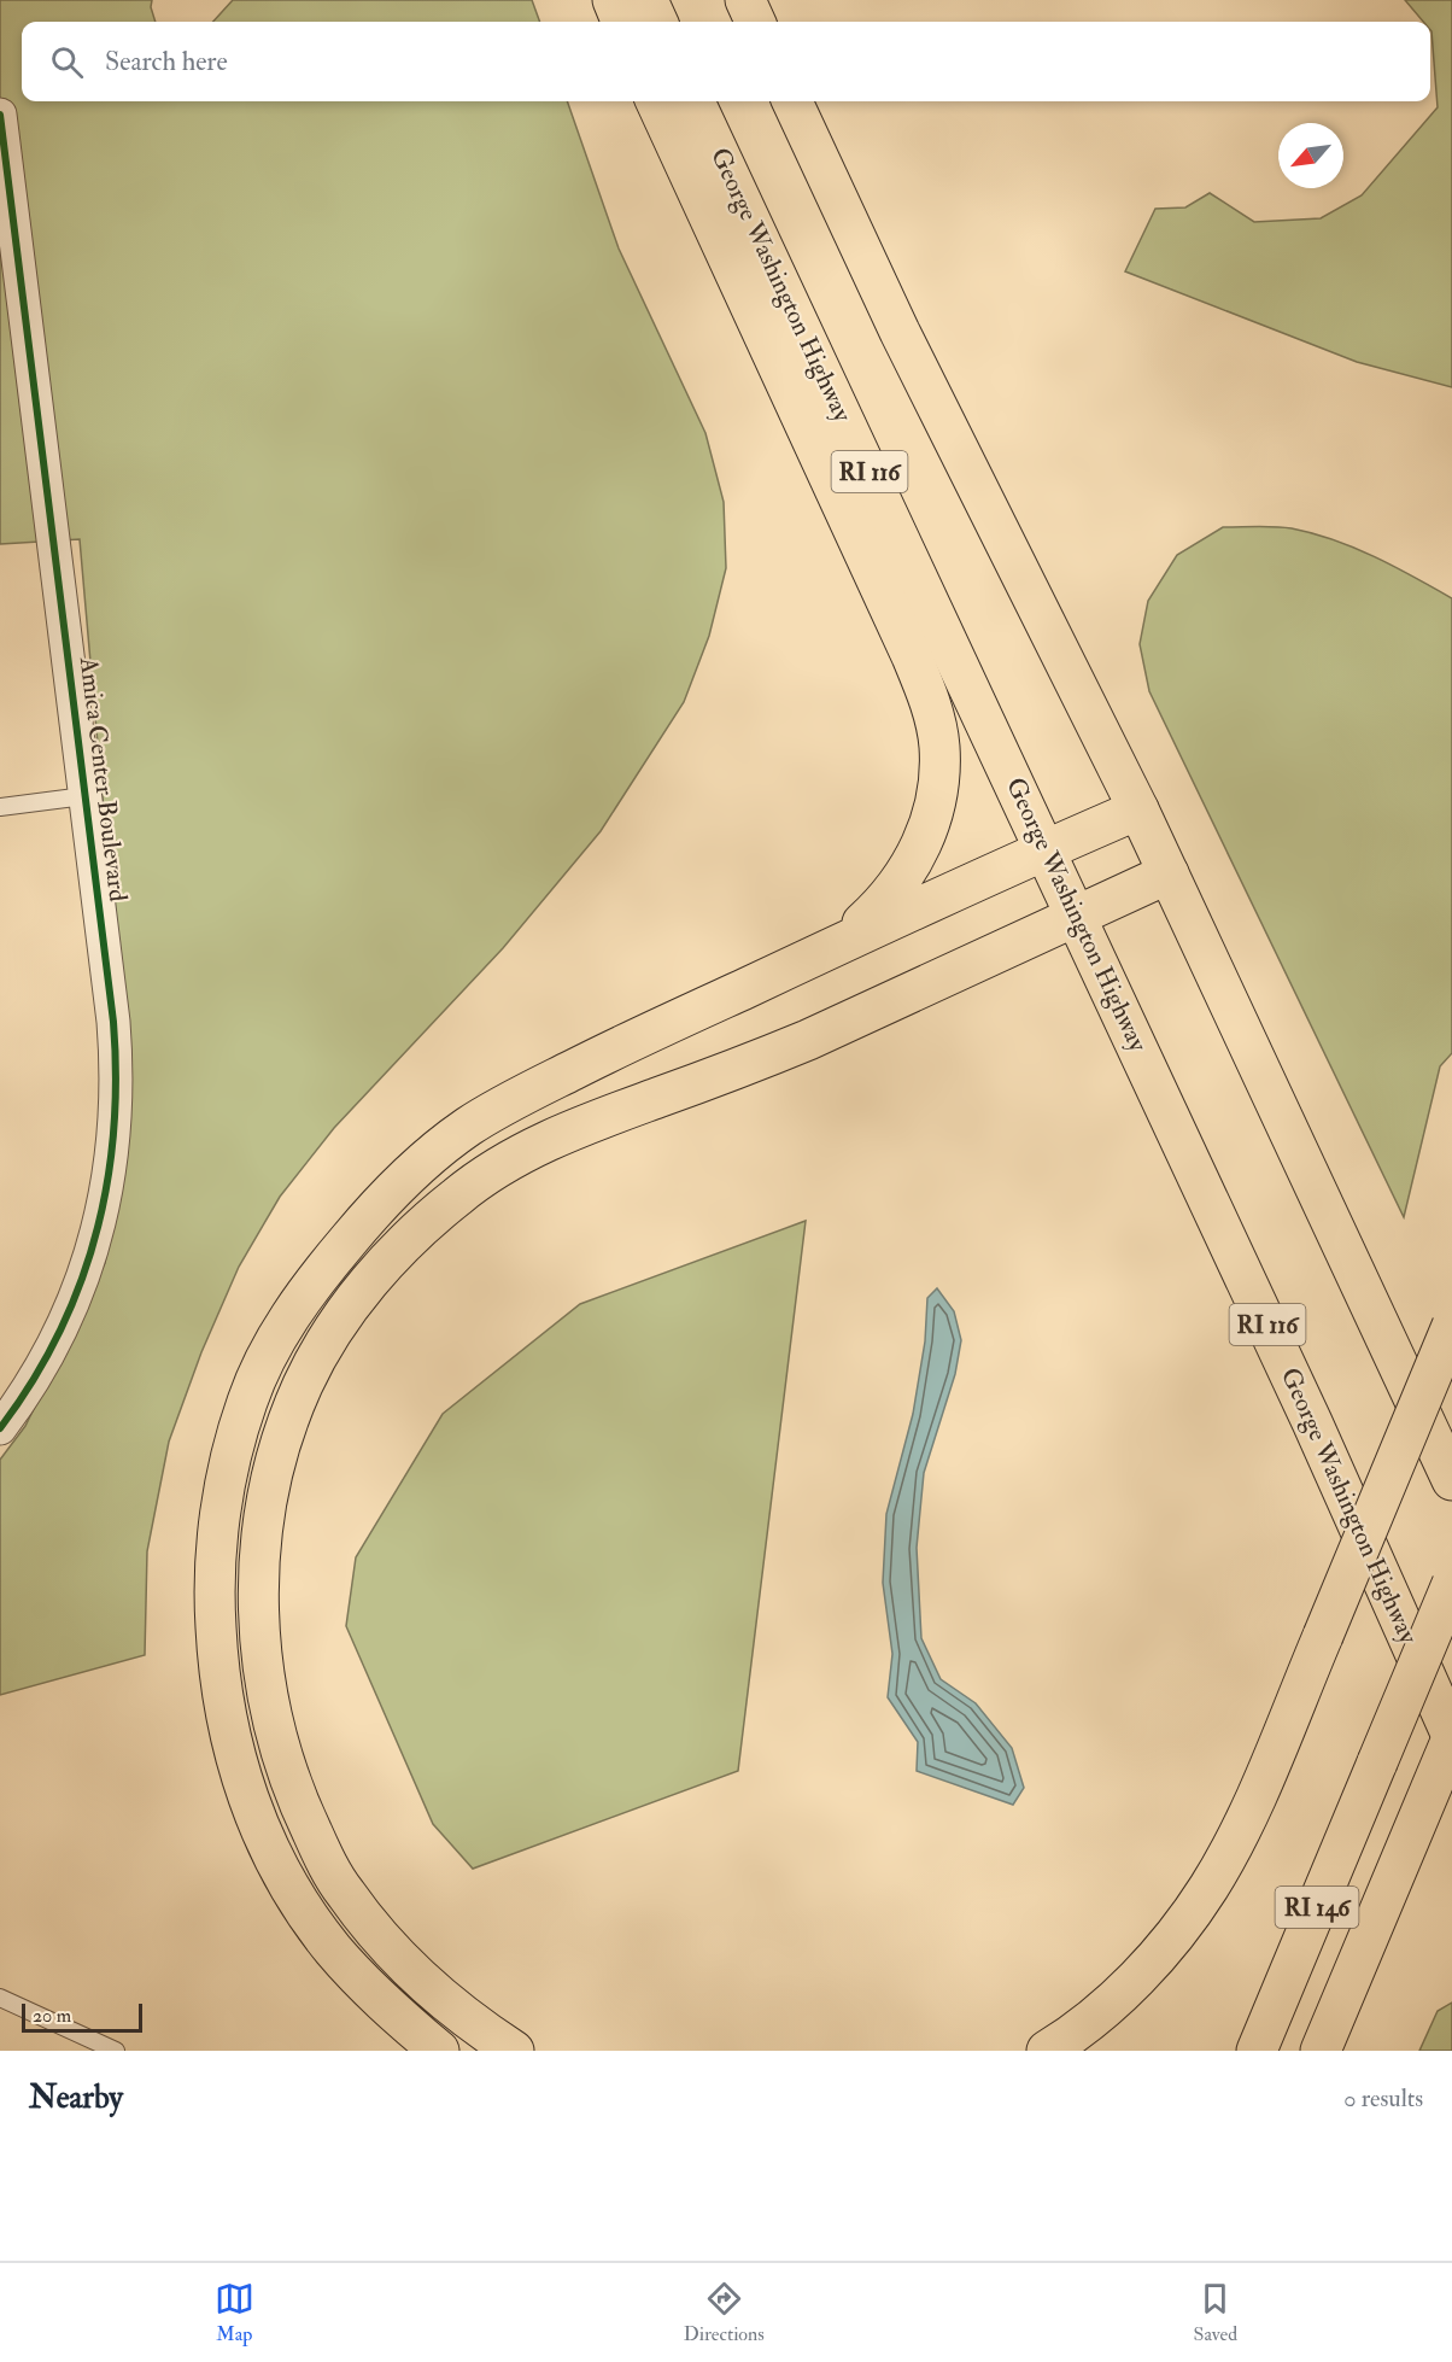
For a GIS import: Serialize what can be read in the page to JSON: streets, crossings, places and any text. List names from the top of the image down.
{
  "streets": {
    "main road": ["George Washington Highway", "RI 116", "RI 146"],
    "street": ["Amica Center Boulevard"]
  },
  "crossings": [
    ["George Washington Highway", "RI 146"]
  ],
  "scale_bar": "20 m",
  "north": "bottom left",
  "page": {
    "search": "Search here",
    "scale": "20 m",
    "heading": ["Nearby", "0 results"],
    "nav": ["Map", "Directions", "Saved"]
  }
}
